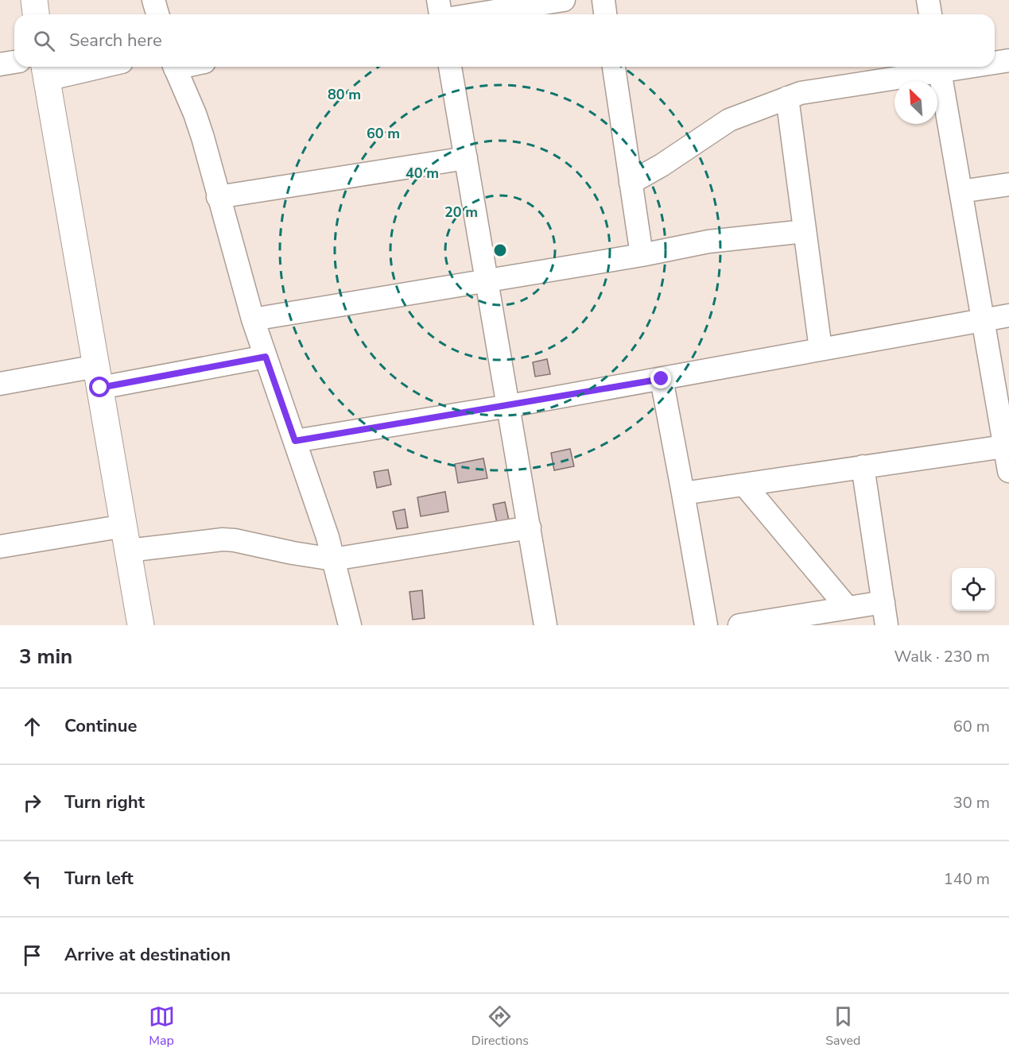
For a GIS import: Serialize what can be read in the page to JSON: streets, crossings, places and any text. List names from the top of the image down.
{
  "north": "top left",
  "page": {
    "search": "Search here",
    "heading": ["3 min", "Walk · 230 m"],
    "list": [
      ["Continue", "60 m"],
      ["Turn right", "30 m"],
      ["Turn left", "140 m"],
      "Arrive at destination"
    ],
    "nav": ["Map", "Directions", "Saved"]
  },
  "rings": [
    "80 m",
    "60 m",
    "40 m",
    "20 m"
  ]
}
